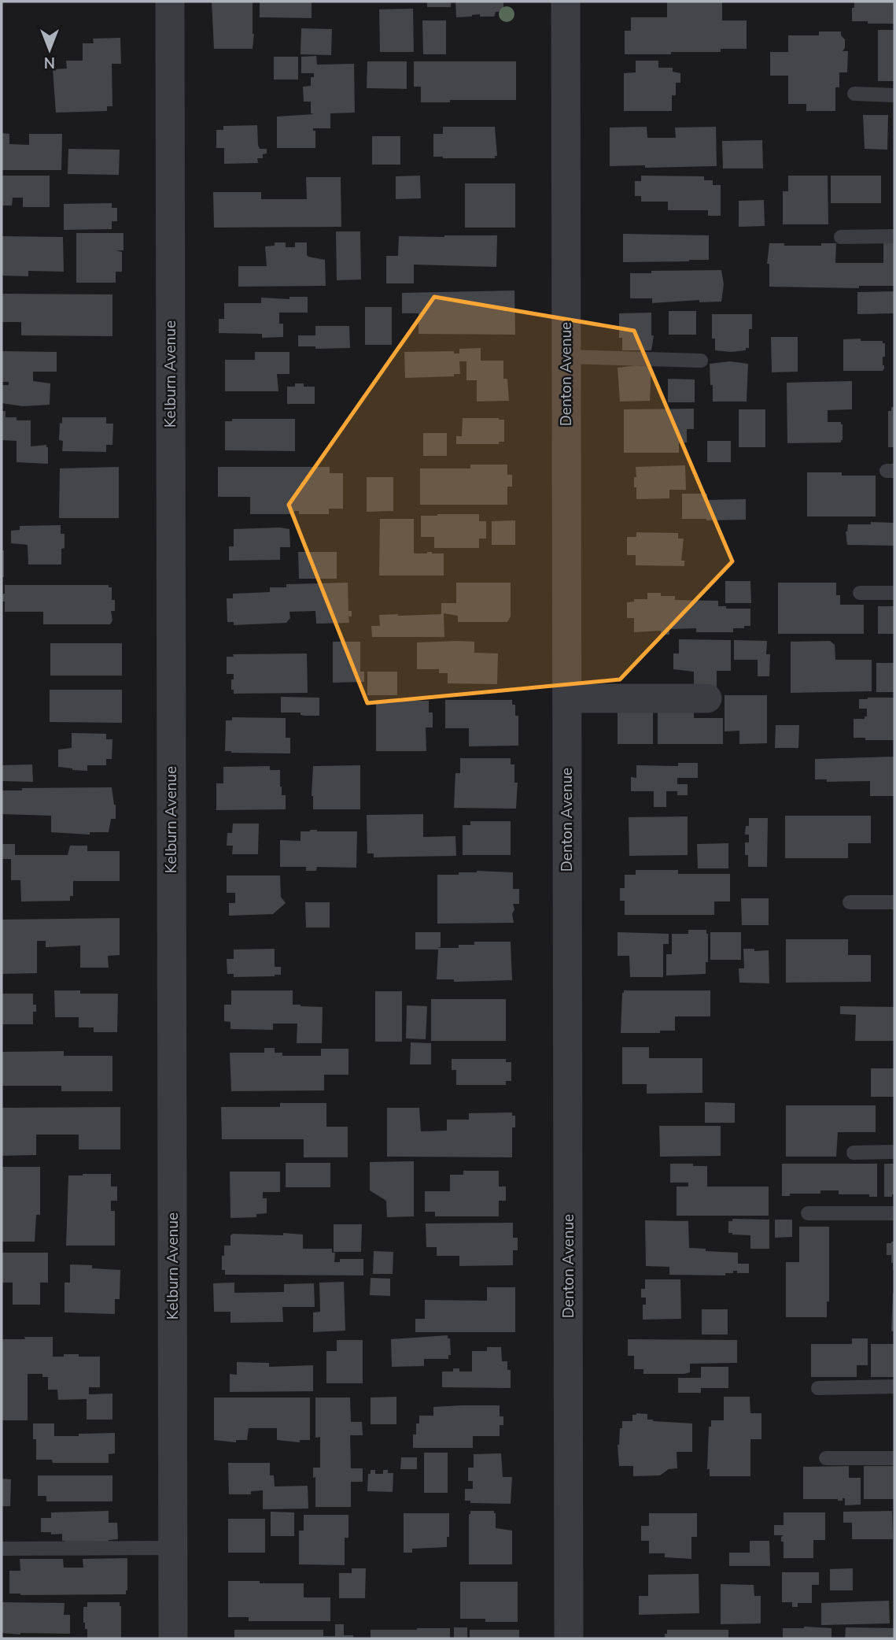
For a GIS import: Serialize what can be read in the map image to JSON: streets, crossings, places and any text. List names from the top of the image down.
{
  "streets": {
    "street": ["Kelburn Avenue", "Denton Avenue"]
  },
  "north": "bottom"
}
